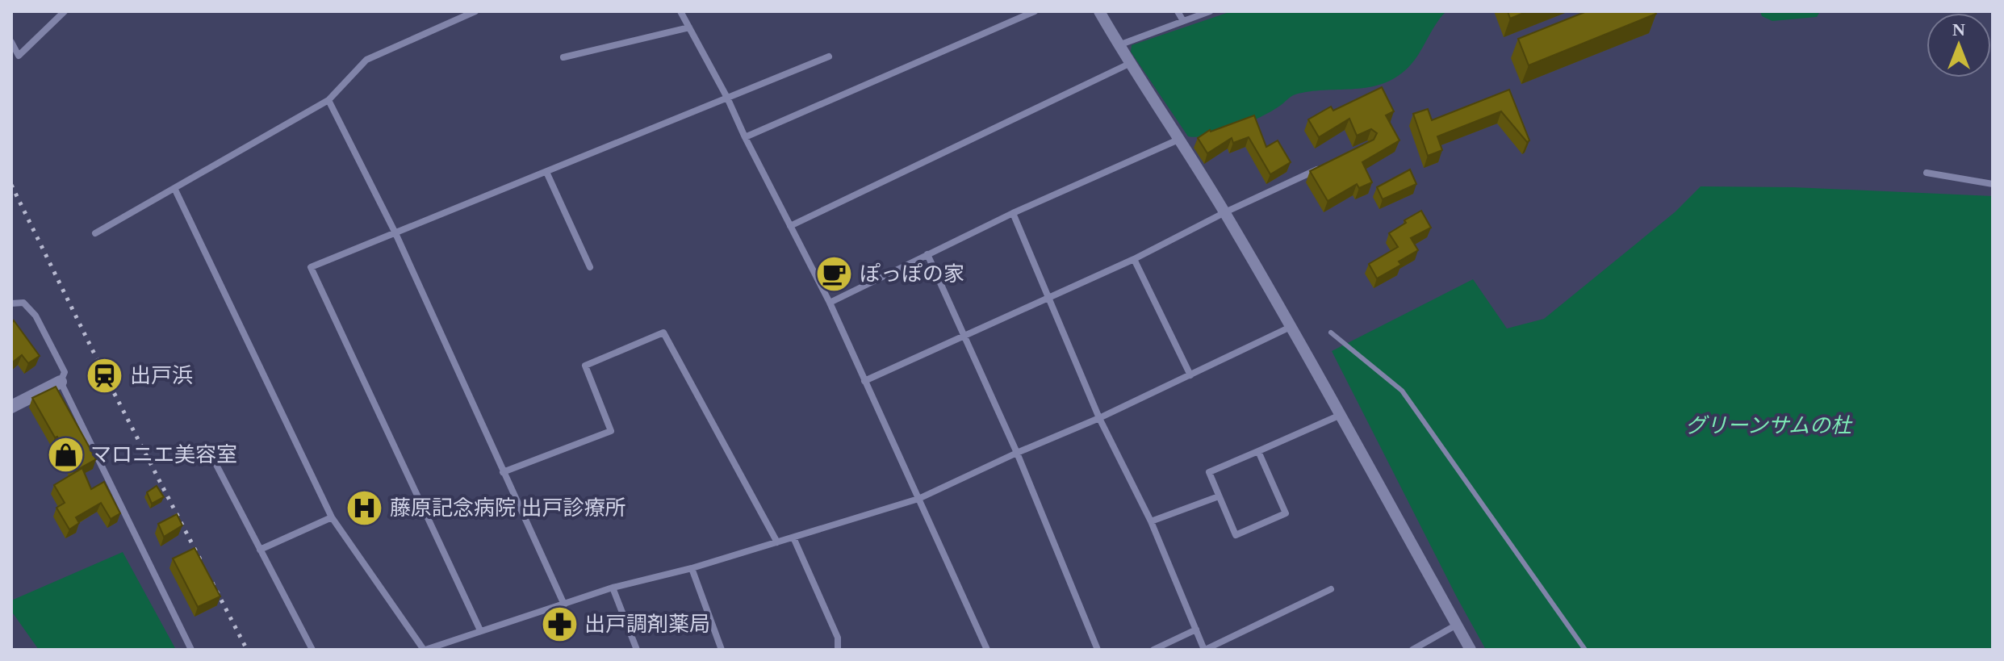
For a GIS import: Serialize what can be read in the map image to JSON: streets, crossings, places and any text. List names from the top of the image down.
{
  "parks": ["グリーンサムの杜"],
  "places": {
    "cafe": ["ぽっぽの家"],
    "station": ["出戸浜"],
    "shop": ["マロニエ美容室"],
    "hospital": ["藤原記念病院 出戸診療所"],
    "pharmacy": ["出戸調剤薬局"]
  },
  "north": "top"
}
